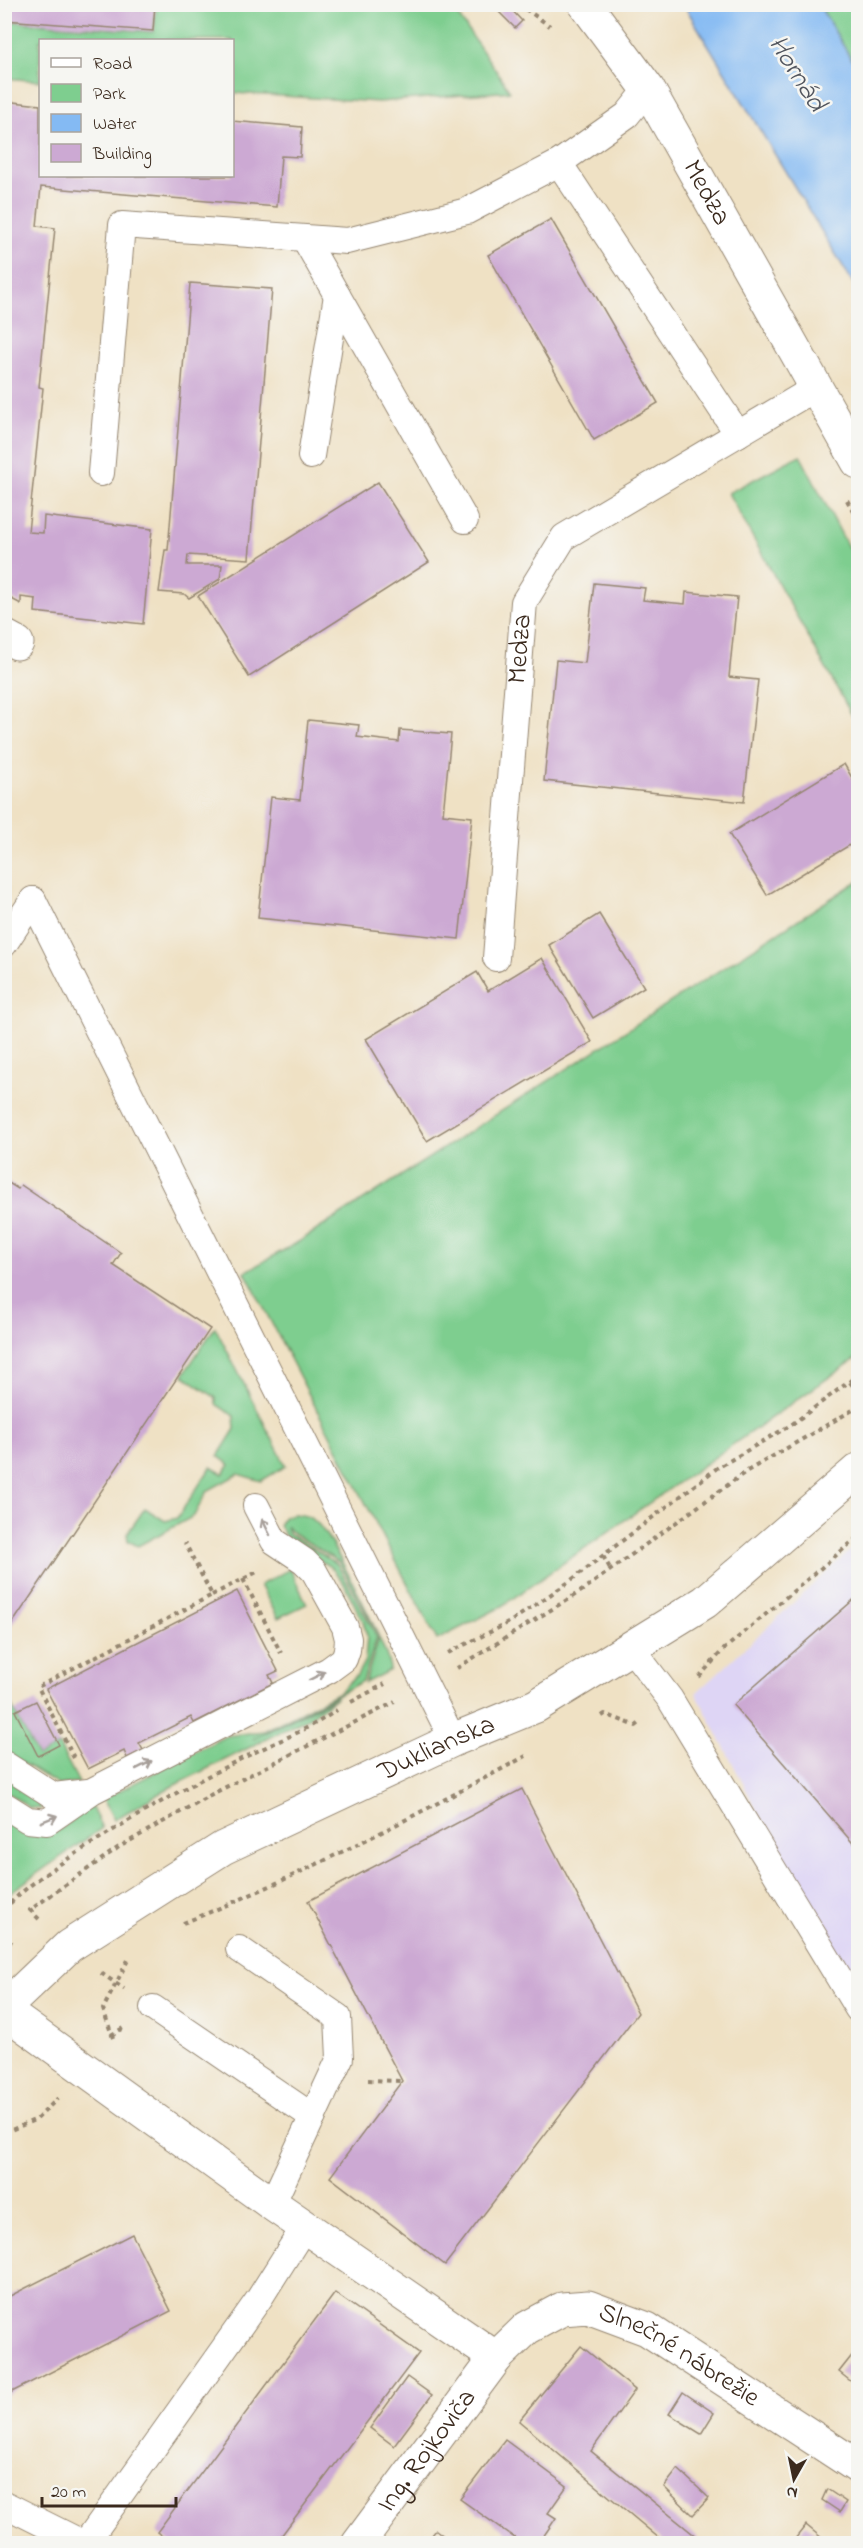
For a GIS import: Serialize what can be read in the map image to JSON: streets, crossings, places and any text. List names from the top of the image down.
{
  "streets": {
    "street": [
      "Medza",
      "Duklianska",
      "Slnečné nábrežie",
      "Ing. Rojkoviča"
    ]
  },
  "crossings": [
    ["Slnečné nábrežie", "Ing. Rojkoviča"]
  ],
  "water": ["Hornád"],
  "legend": [
    "Road",
    "Park",
    "Water",
    "Building"
  ],
  "scale_bar": "20 m",
  "north": "bottom"
}
